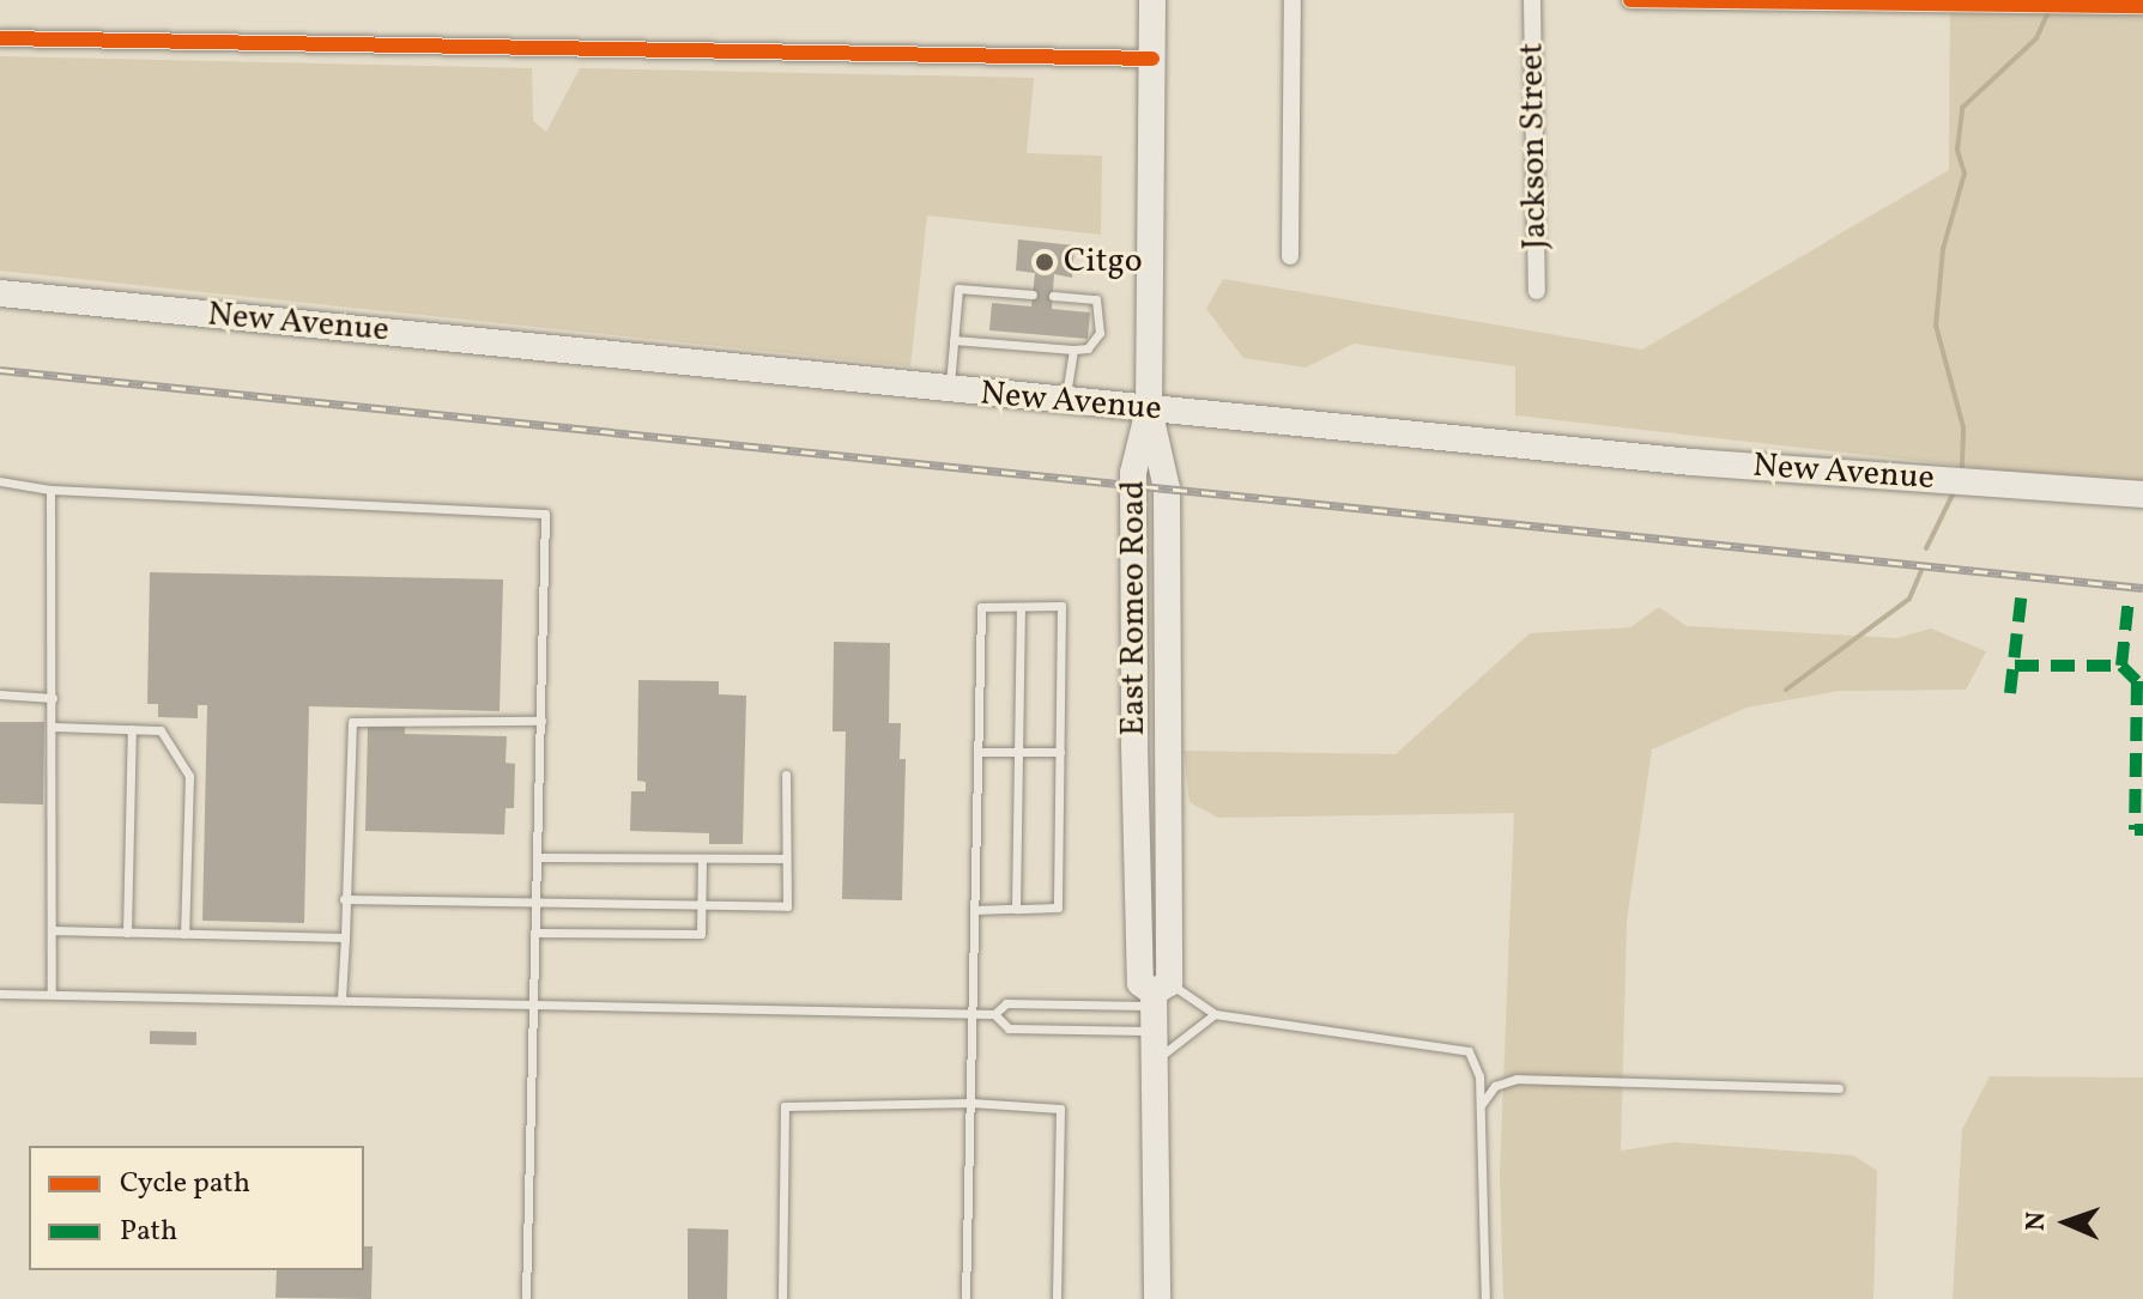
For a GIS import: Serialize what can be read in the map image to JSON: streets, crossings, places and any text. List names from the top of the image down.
{
  "streets": {
    "main road": ["New Avenue", "East Romeo Road"],
    "street": ["Jackson Street"]
  },
  "crossings": [
    ["New Avenue", "East Romeo Road"]
  ],
  "places": ["Citgo"],
  "legend": ["Cycle path", "Path"],
  "north": "left"
}
